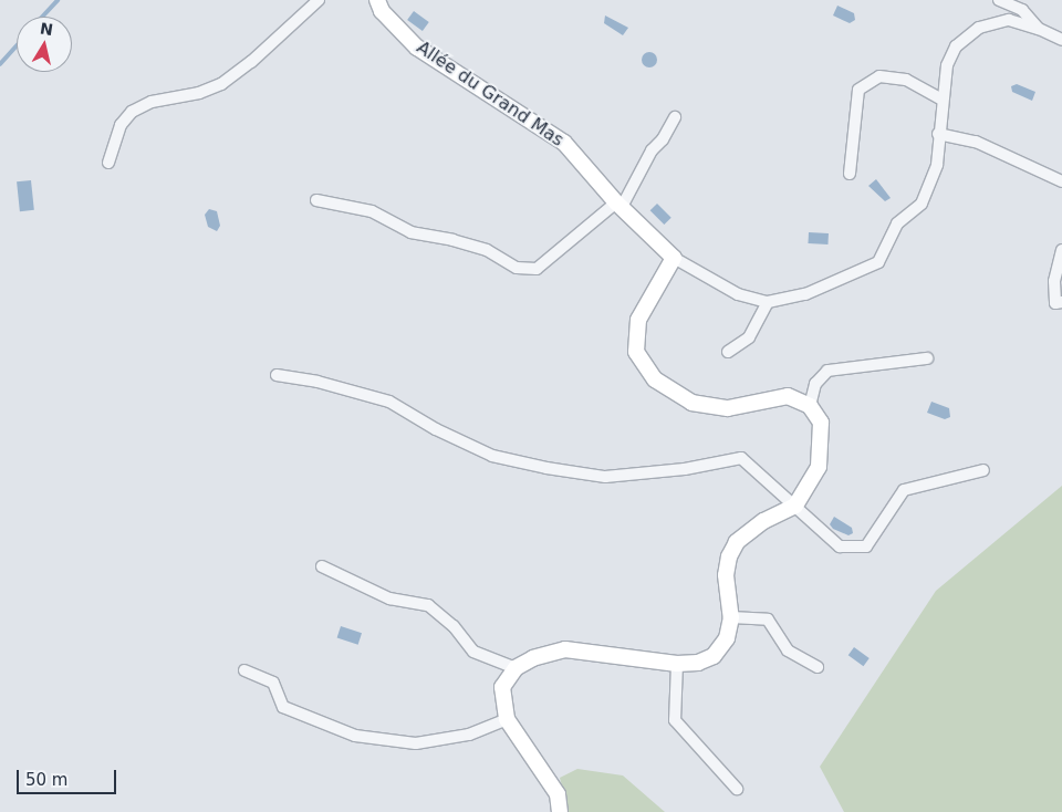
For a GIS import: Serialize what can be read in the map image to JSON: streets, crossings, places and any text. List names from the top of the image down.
{
  "streets": {
    "street": ["Allée du Grand Mas"]
  },
  "scale_bar": "50 m",
  "north": "top"
}
